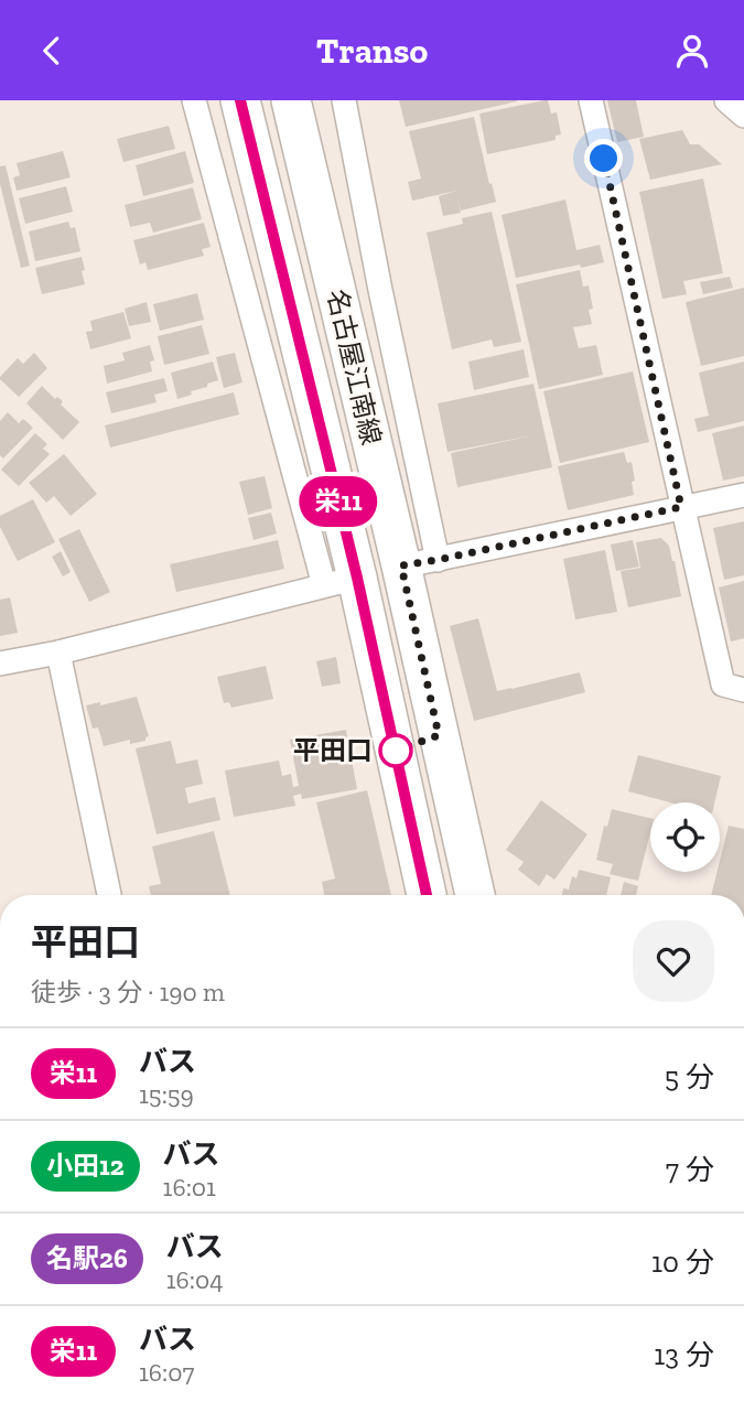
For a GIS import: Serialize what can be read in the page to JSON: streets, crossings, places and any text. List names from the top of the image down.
{
  "streets": {
    "main road": ["名古屋江南線"]
  },
  "places": ["平田口"],
  "lines": ["bus line 栄11"],
  "page": {
    "header": "Transo",
    "on_map": "栄11",
    "heading": ["平田口", "徒歩 · 3 分 · 190 m"],
    "list": [
      {
        "mark": "栄11",
        "name": "バス",
        "note": "15:59",
        "value": "5 分"
      },
      {
        "mark": "小田12",
        "name": "バス",
        "note": "16:01",
        "value": "7 分"
      },
      {
        "mark": "名駅26",
        "name": "バス",
        "note": "16:04",
        "value": "10 分"
      },
      {
        "mark": "栄11",
        "name": "バス",
        "note": "16:07",
        "value": "13 分"
      }
    ]
  }
}
